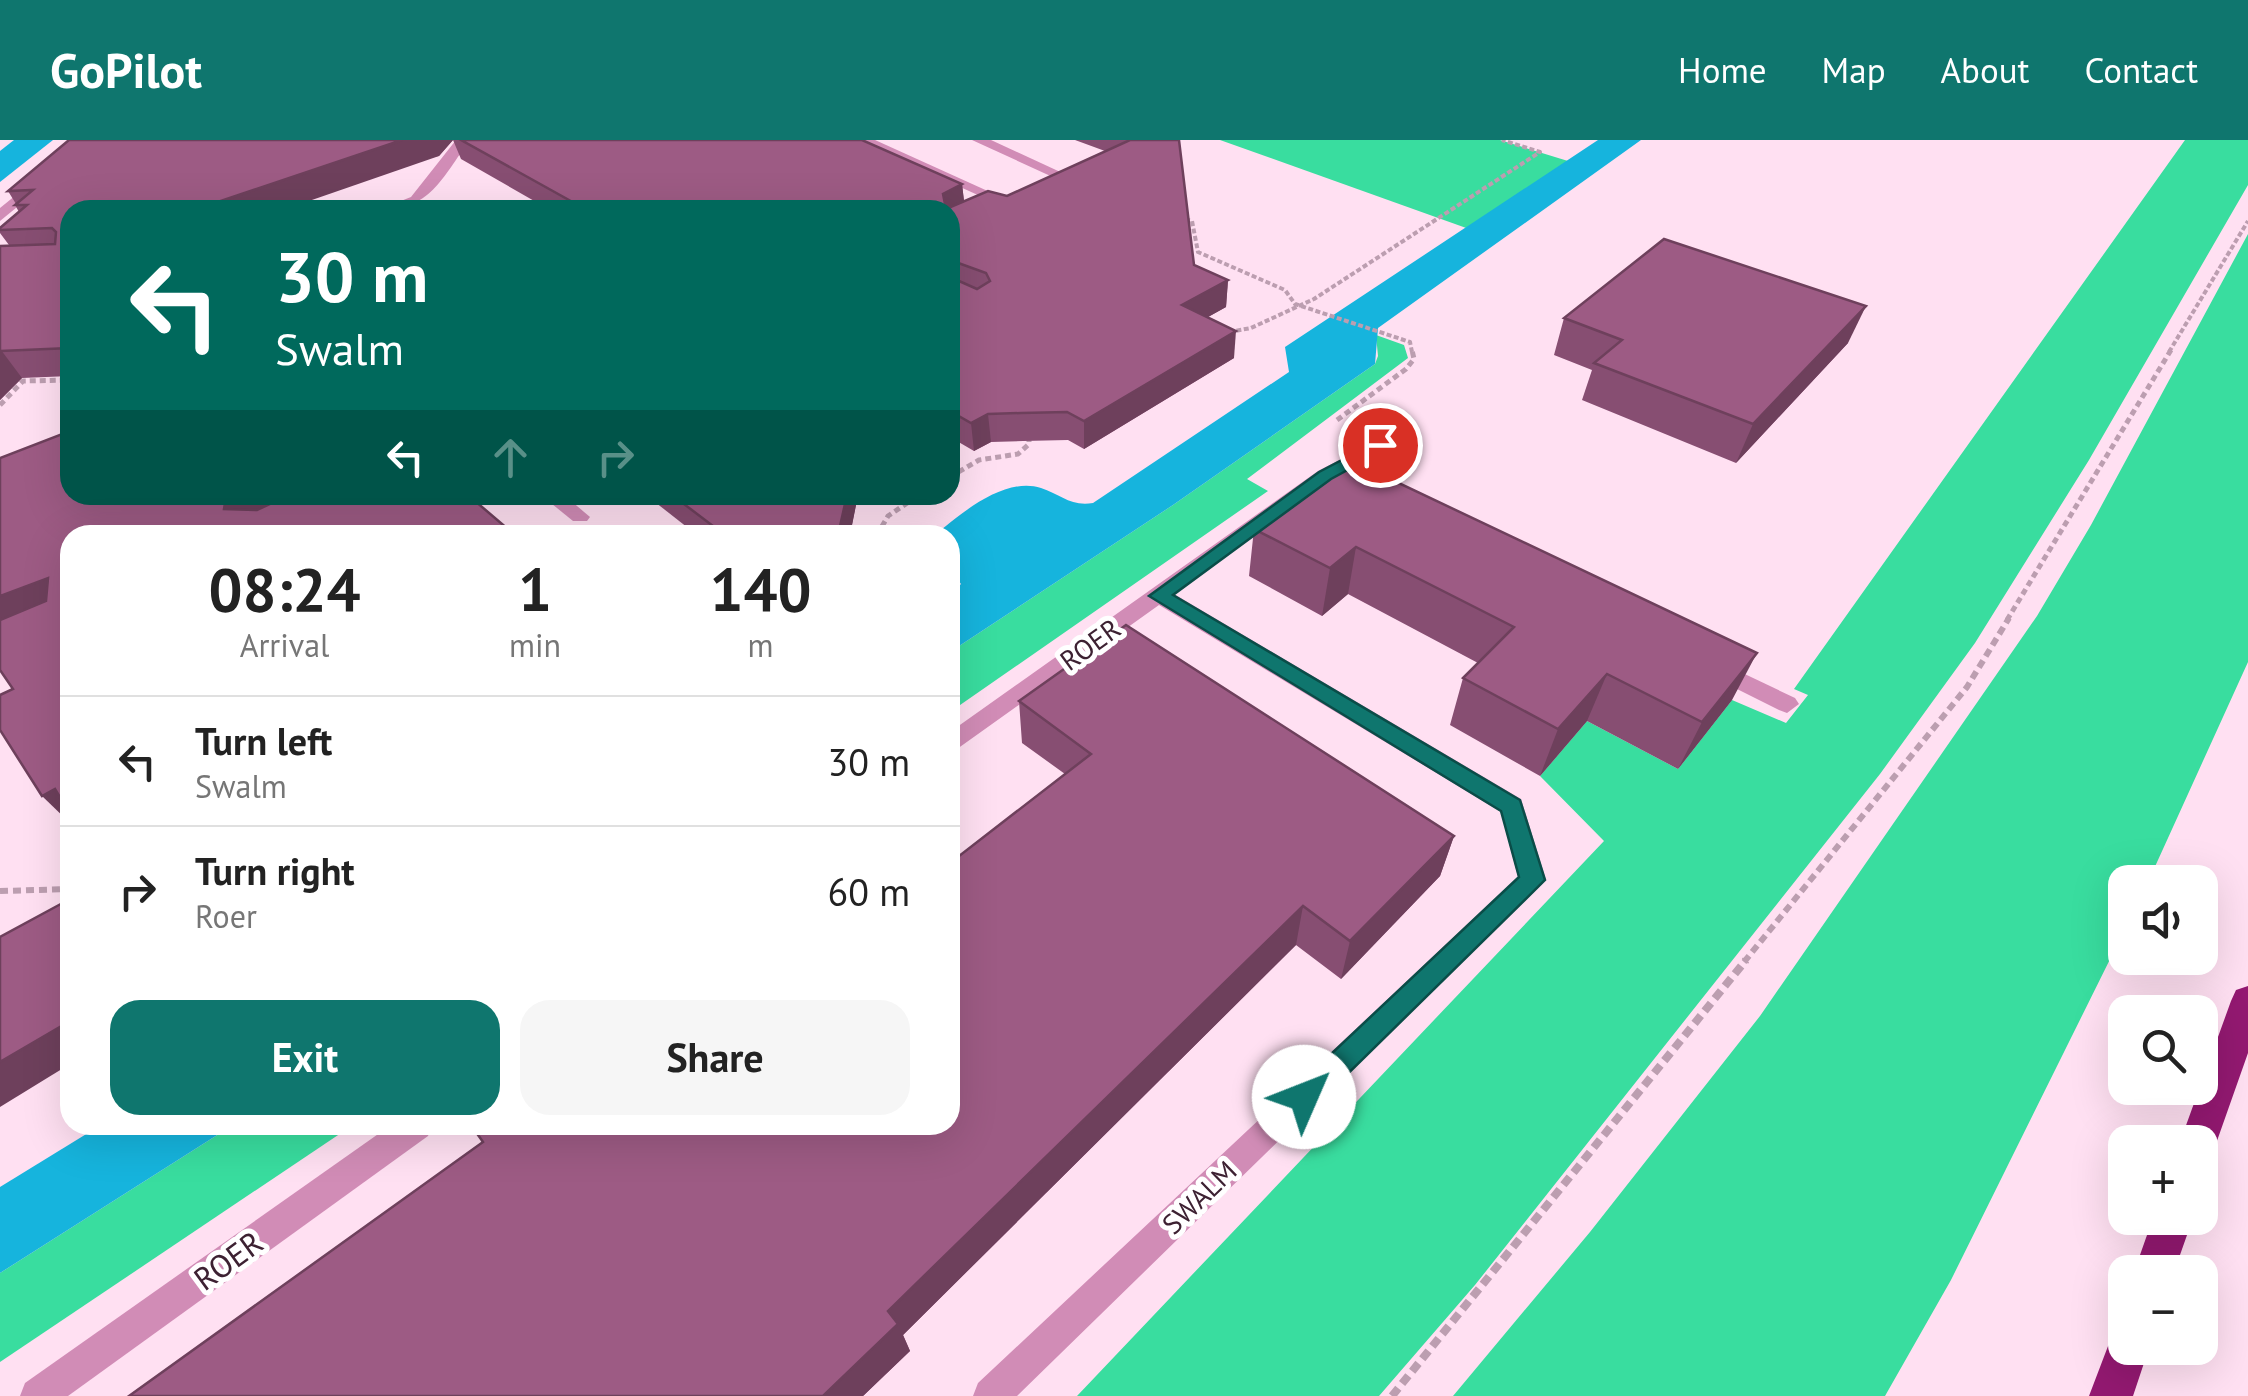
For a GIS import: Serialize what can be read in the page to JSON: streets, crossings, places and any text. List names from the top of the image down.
{
  "streets": {
    "street": ["ROER", "SWALM"]
  },
  "crossings": [
    ["ROER", "SWALM"]
  ],
  "page": {
    "header": "GoPilot",
    "nav": [
      "Home",
      "Map",
      "About",
      "Contact"
    ],
    "turn": ["30 m", "Swalm"],
    "eta": [
      "08:24",
      "Arrival",
      "1",
      "min",
      "140",
      "m"
    ],
    "list": [
      {
        "name": "Turn left",
        "note": "Swalm",
        "value": "30 m"
      },
      {
        "name": "Turn right",
        "note": "Roer",
        "value": "60 m"
      }
    ],
    "map_buttons": ["+", "−"],
    "buttons": ["Exit", "Share"]
  }
}
